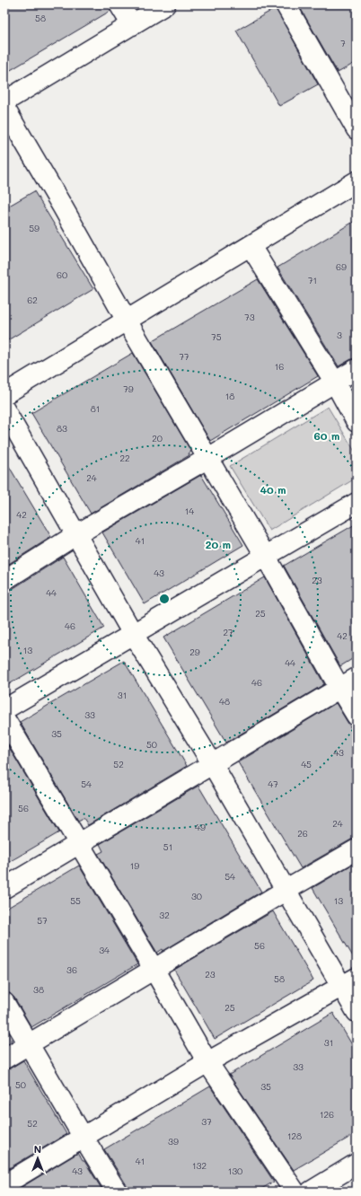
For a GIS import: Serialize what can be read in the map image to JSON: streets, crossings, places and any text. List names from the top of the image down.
{
  "house_numbers": [
    "58",
    "7",
    "59",
    "69",
    "60",
    "71",
    "62",
    "73",
    "3",
    "75",
    "77",
    "16",
    "79",
    "18",
    "81",
    "83",
    "20",
    "22",
    "24",
    "14",
    "42",
    "41",
    "43",
    "23",
    "44",
    "25",
    "46",
    "27",
    "42",
    "13",
    "29",
    "44",
    "46",
    "31",
    "48",
    "33",
    "35",
    "50",
    "43",
    "52",
    "45",
    "54",
    "47",
    "56",
    "24",
    "49",
    "26",
    "51",
    "19",
    "54",
    "30",
    "55",
    "13",
    "32",
    "57",
    "56",
    "34",
    "36",
    "23",
    "58",
    "38",
    "25",
    "31",
    "33",
    "50",
    "35",
    "126",
    "37",
    "52",
    "128",
    "39",
    "41",
    "132",
    "43",
    "130"
  ],
  "north": "top",
  "rings": ["60 m", "40 m", "20 m"]
}
